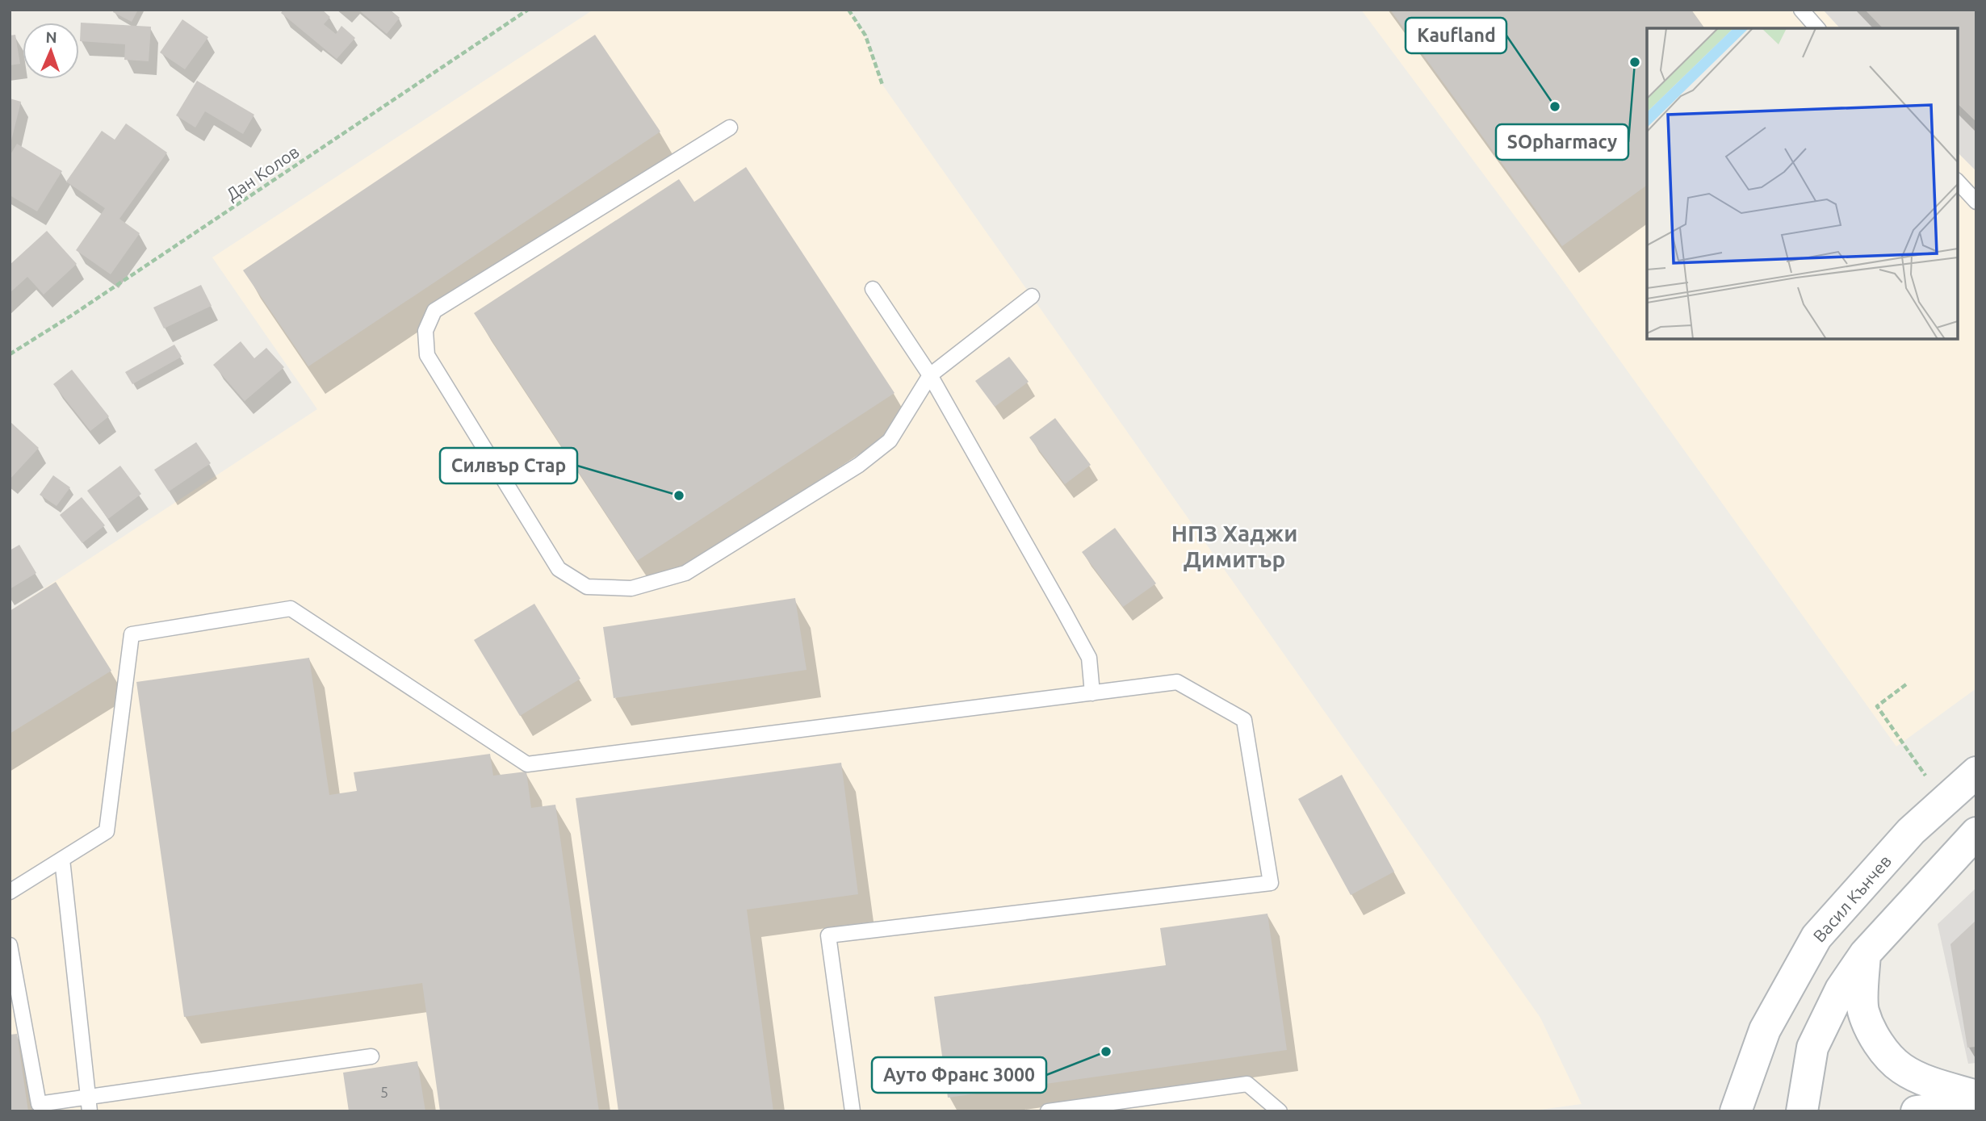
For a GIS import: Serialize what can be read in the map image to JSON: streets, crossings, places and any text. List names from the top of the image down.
{
  "streets": {
    "street": ["Васил Кънчев"],
    "path": ["Дан Колов"]
  },
  "districts": ["НПЗ Хаджи Димитър"],
  "places": [
    "SOpharmacy",
    "Kaufland",
    "Силвър Стар",
    "Ауто Франс 3000"
  ],
  "house_numbers": ["5"],
  "north": "top"
}
